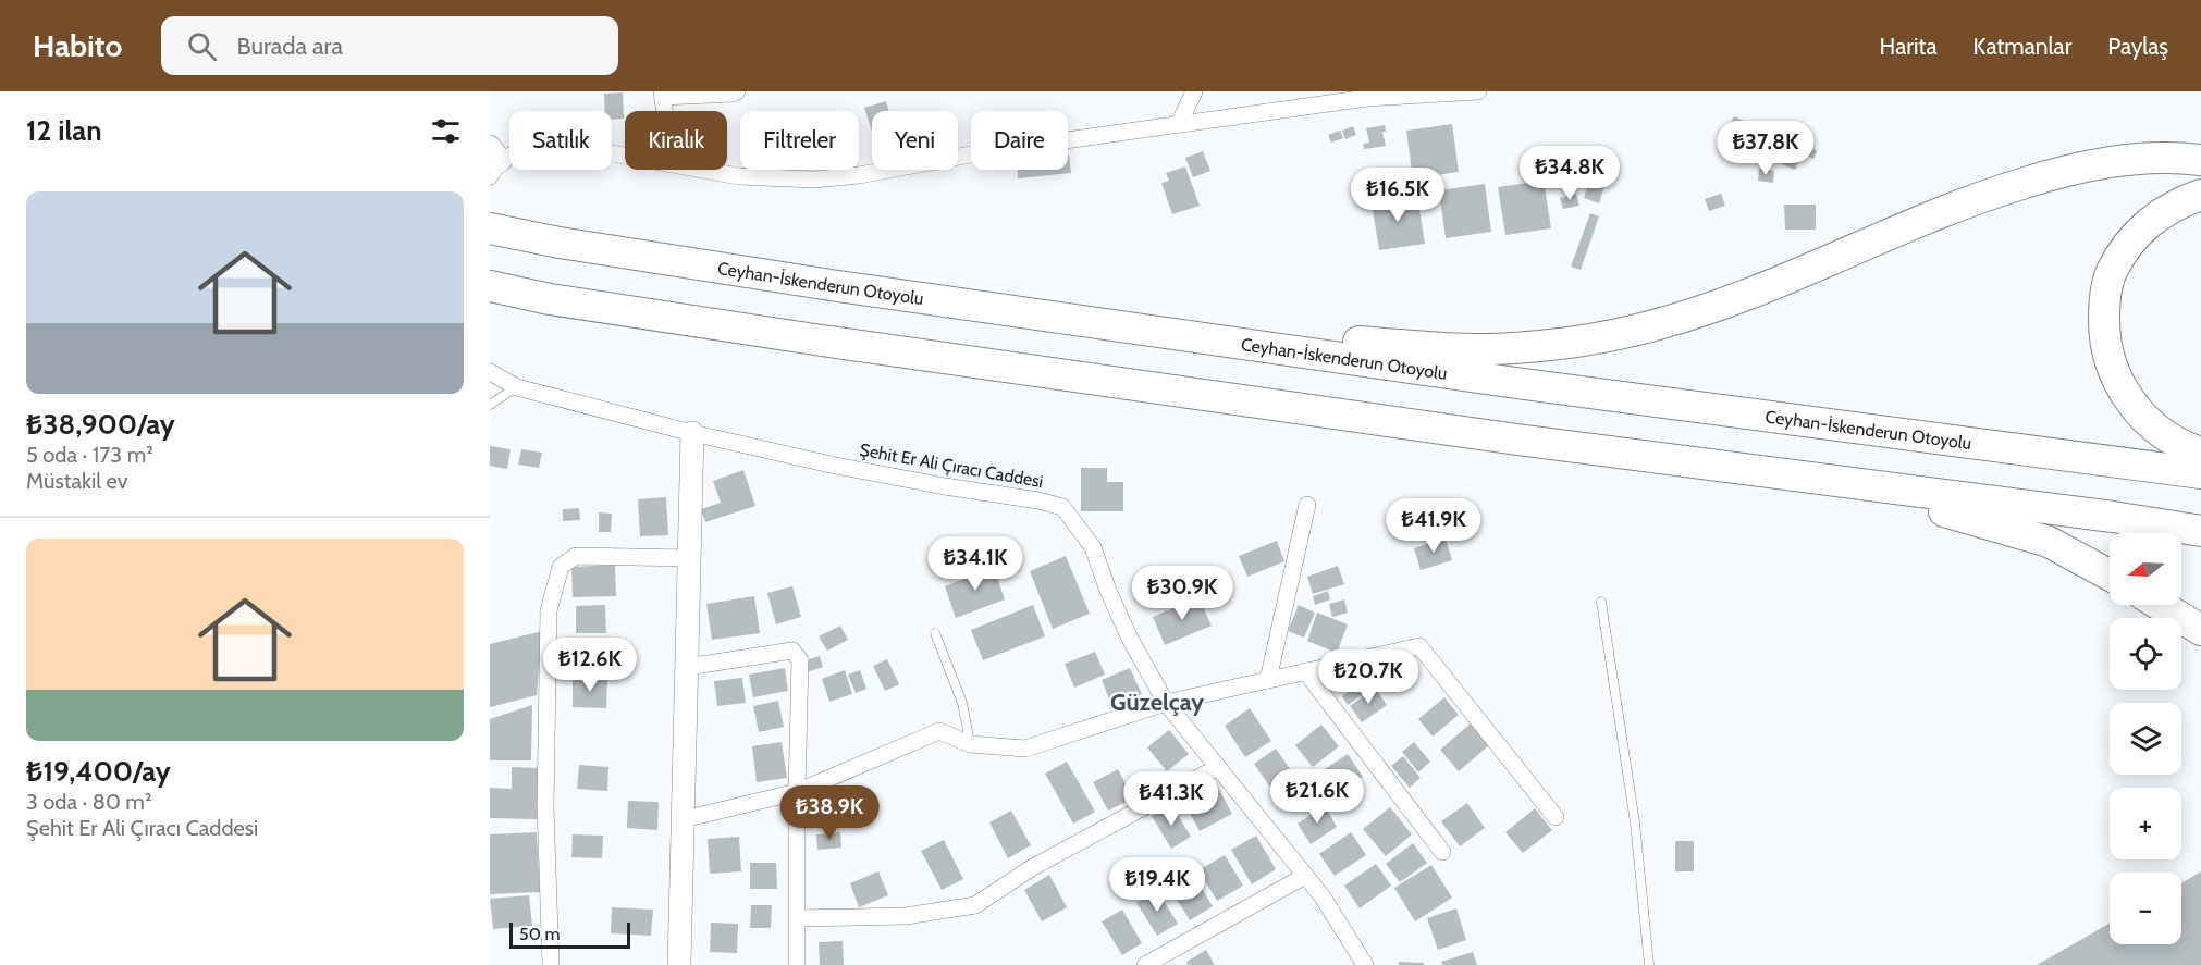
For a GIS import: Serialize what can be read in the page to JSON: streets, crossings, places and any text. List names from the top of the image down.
{
  "streets": {
    "highway": ["Ceyhan-İskenderun Otoyolu"],
    "street": ["Şehit Er Ali Çıracı Caddesi"]
  },
  "districts": ["Güzelçay"],
  "scale_bar": "50 m",
  "north": "left",
  "page": {
    "header": "Habito",
    "search": "Burada ara",
    "nav": ["Harita", "Katmanlar", "Paylaş"],
    "heading": "12 ilan",
    "chip": [
      "Satılık",
      "Kiralık",
      "Filtreler",
      "Yeni",
      "Daire"
    ],
    "price": [
      "₺37.8K",
      "₺34.8K",
      "₺16.5K",
      "₺41.9K",
      "₺34.1K",
      "₺30.9K",
      "₺12.6K",
      "₺20.7K",
      "₺21.6K",
      "₺41.3K",
      "₺38.9K",
      "₺19.4K"
    ],
    "list": [
      {
        "name": "₺38,900/ay",
        "note": "5 oda · 173 m² · Müstakil ev"
      },
      {
        "name": "₺19,400/ay",
        "note": "3 oda · 80 m² · Şehit Er Ali Çıracı Caddesi"
      }
    ],
    "map_buttons": ["+", "−"],
    "scale": "50 m"
  }
}
